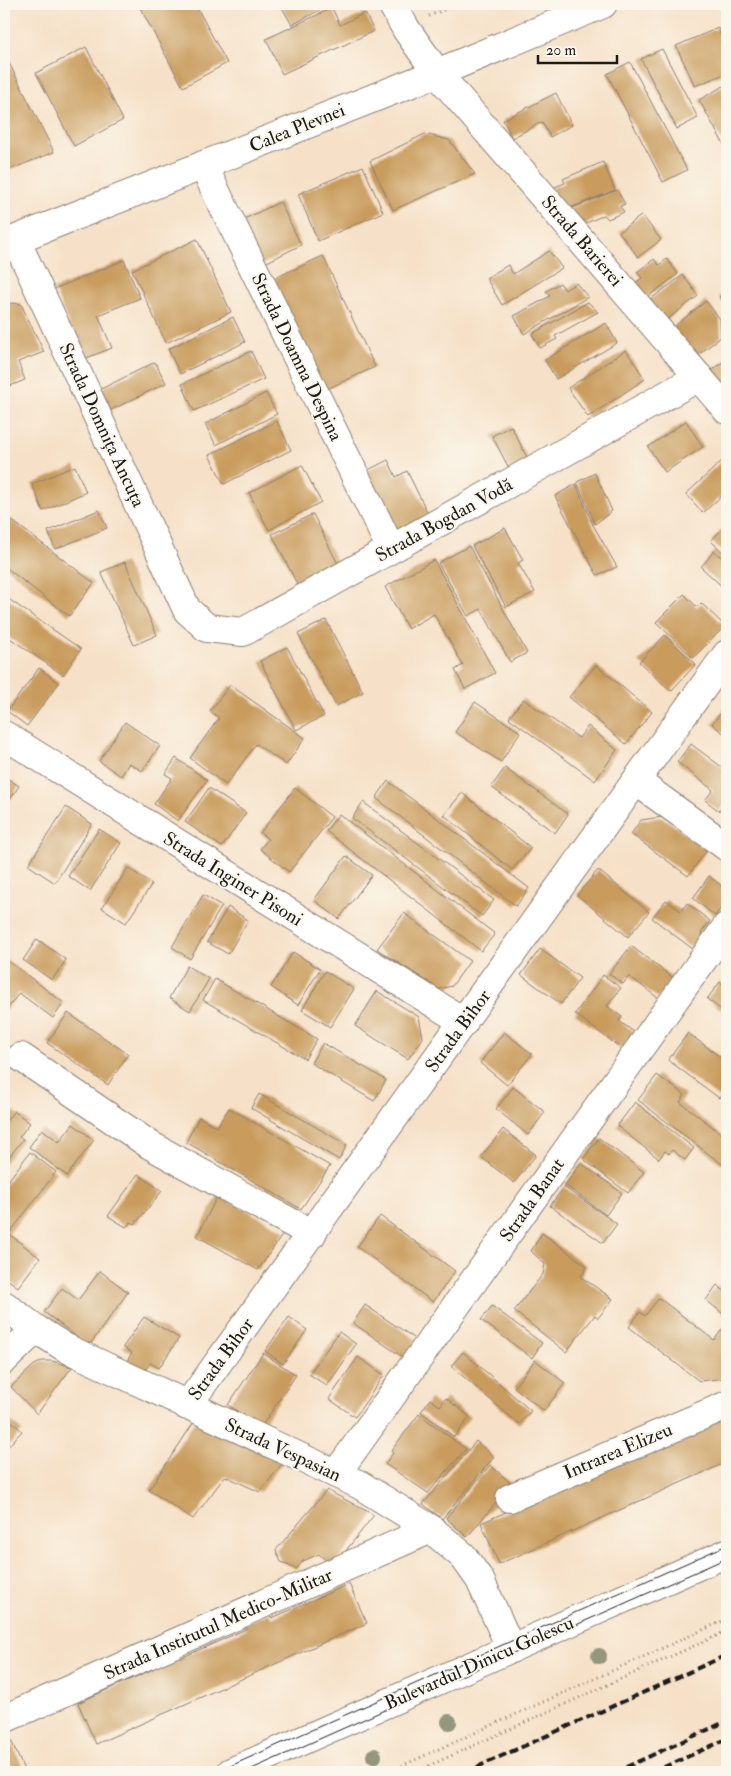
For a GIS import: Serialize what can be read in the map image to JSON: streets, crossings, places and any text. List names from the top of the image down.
{
  "streets": {
    "street": [
      "Calea Plevnei",
      "Strada Barierei",
      "Strada Doamna Despina",
      "Strada Domnița Ancuța",
      "Strada Bogdan Vodă",
      "Strada Inginer Pisoni",
      "Strada Bihor",
      "Strada Banat",
      "Strada Vespasian",
      "Intrarea Elizeu",
      "Strada Institutul Medico-Militar",
      "Bulevardul Dinicu Golescu"
    ]
  },
  "crossings": [
    ["Calea Plevnei", "Strada Barierei"],
    ["Calea Plevnei", "Strada Doamna Despina"],
    ["Calea Plevnei", "Strada Domnița Ancuța"],
    ["Strada Barierei", "Strada Bogdan Vodă"],
    ["Strada Doamna Despina", "Strada Bogdan Vodă"],
    ["Strada Domnița Ancuța", "Strada Bogdan Vodă"],
    ["Strada Inginer Pisoni", "Strada Bihor"],
    ["Strada Bihor", "Strada Vespasian"],
    ["Strada Banat", "Strada Vespasian"],
    ["Strada Vespasian", "Strada Institutul Medico-Militar"],
    ["Strada Vespasian", "Bulevardul Dinicu Golescu"]
  ],
  "scale_bar": "20 m"
}
